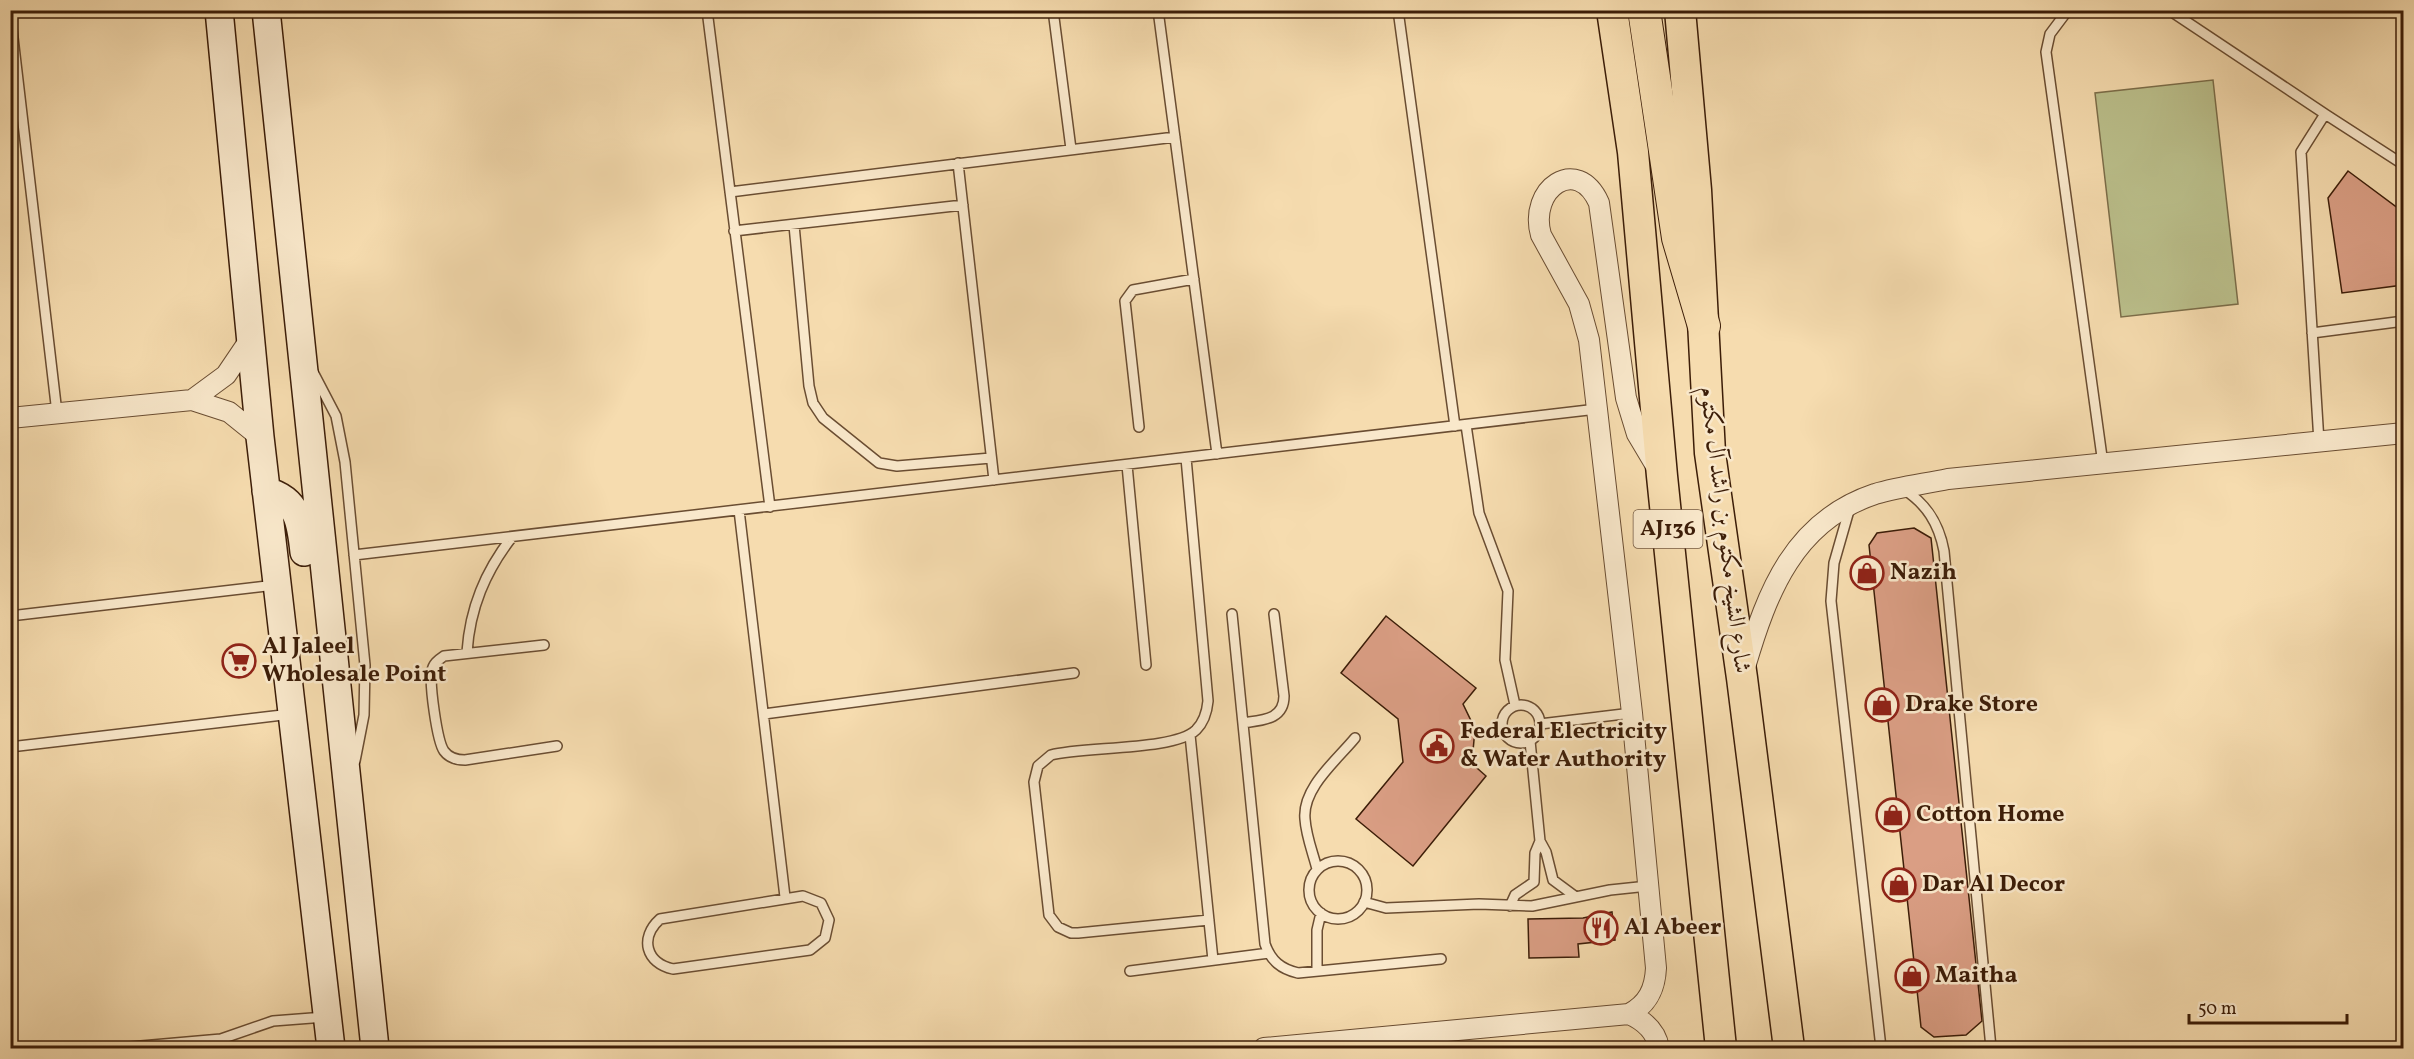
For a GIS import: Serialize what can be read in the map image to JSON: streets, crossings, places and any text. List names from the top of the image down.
{
  "streets": {
    "main road": ["AJ136", "شارع الشيخ مكتوم بن راشد آل مكتوم"]
  },
  "places": {
    "shop": [
      "Nazih",
      "Drake Store",
      "Cotton Home",
      "Dar Al Decor",
      "Maitha"
    ],
    "supermarket": ["Al Jaleel Wholesale Point"],
    "public building": ["Federal Electricity & Water Authority"],
    "restaurant": ["Al Abeer"]
  },
  "scale_bar": "50 m"
}
